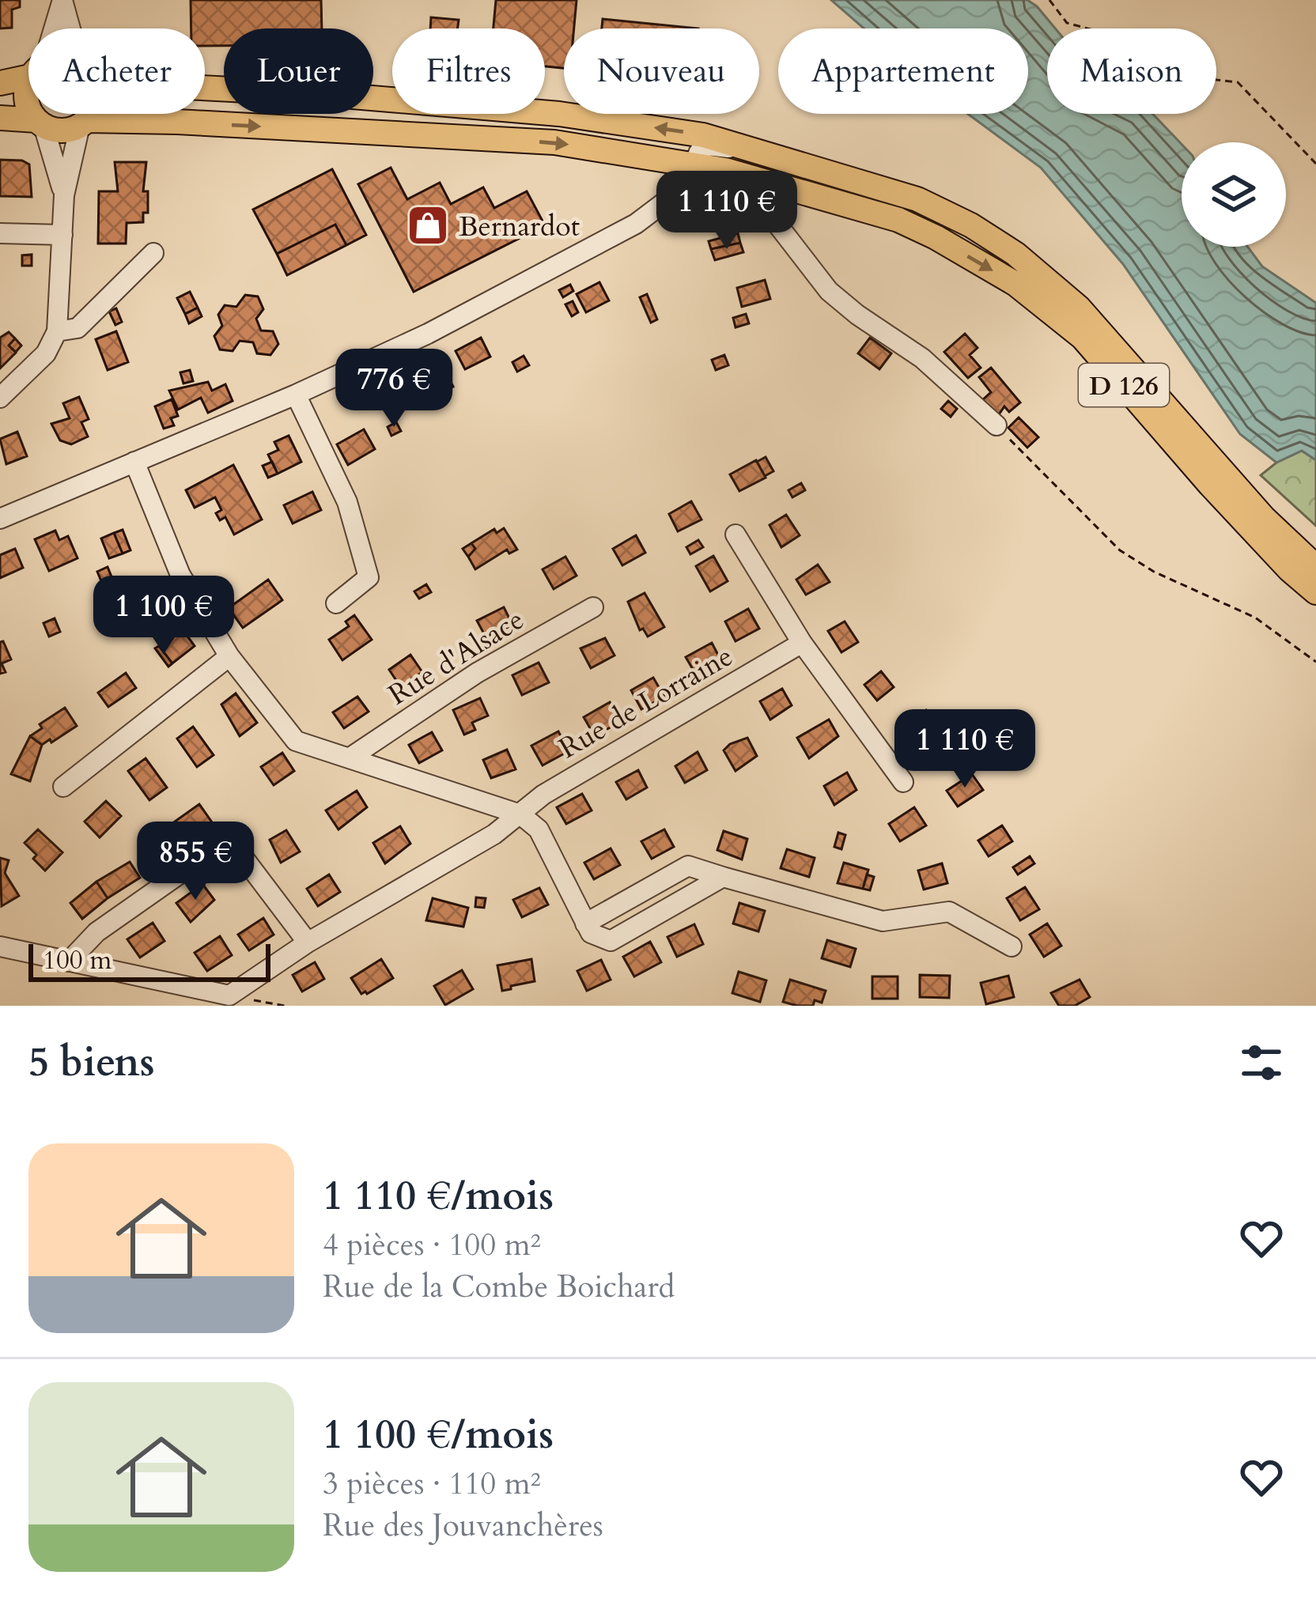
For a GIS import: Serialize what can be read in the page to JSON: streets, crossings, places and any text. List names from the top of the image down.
{
  "streets": {
    "main road": ["D 126"],
    "street": ["Rue d'Alsace", "Rue de Lorraine"]
  },
  "places": {
    "shop": ["Bernardot"]
  },
  "scale_bar": "100 m",
  "page": {
    "chip": [
      "Acheter",
      "Louer",
      "Filtres",
      "Nouveau",
      "Appartement",
      "Maison"
    ],
    "price": [
      "1 110 €",
      "776 €",
      "1 100 €",
      "1 110 €",
      "855 €"
    ],
    "scale": "100 m",
    "heading": "5 biens",
    "list": [
      {
        "name": "1 110 €/mois",
        "note": "4 pièces · 100 m² · Rue de la Combe Boichard"
      },
      {
        "name": "1 100 €/mois",
        "note": "3 pièces · 110 m² · Rue des Jouvanchères"
      }
    ]
  }
}
